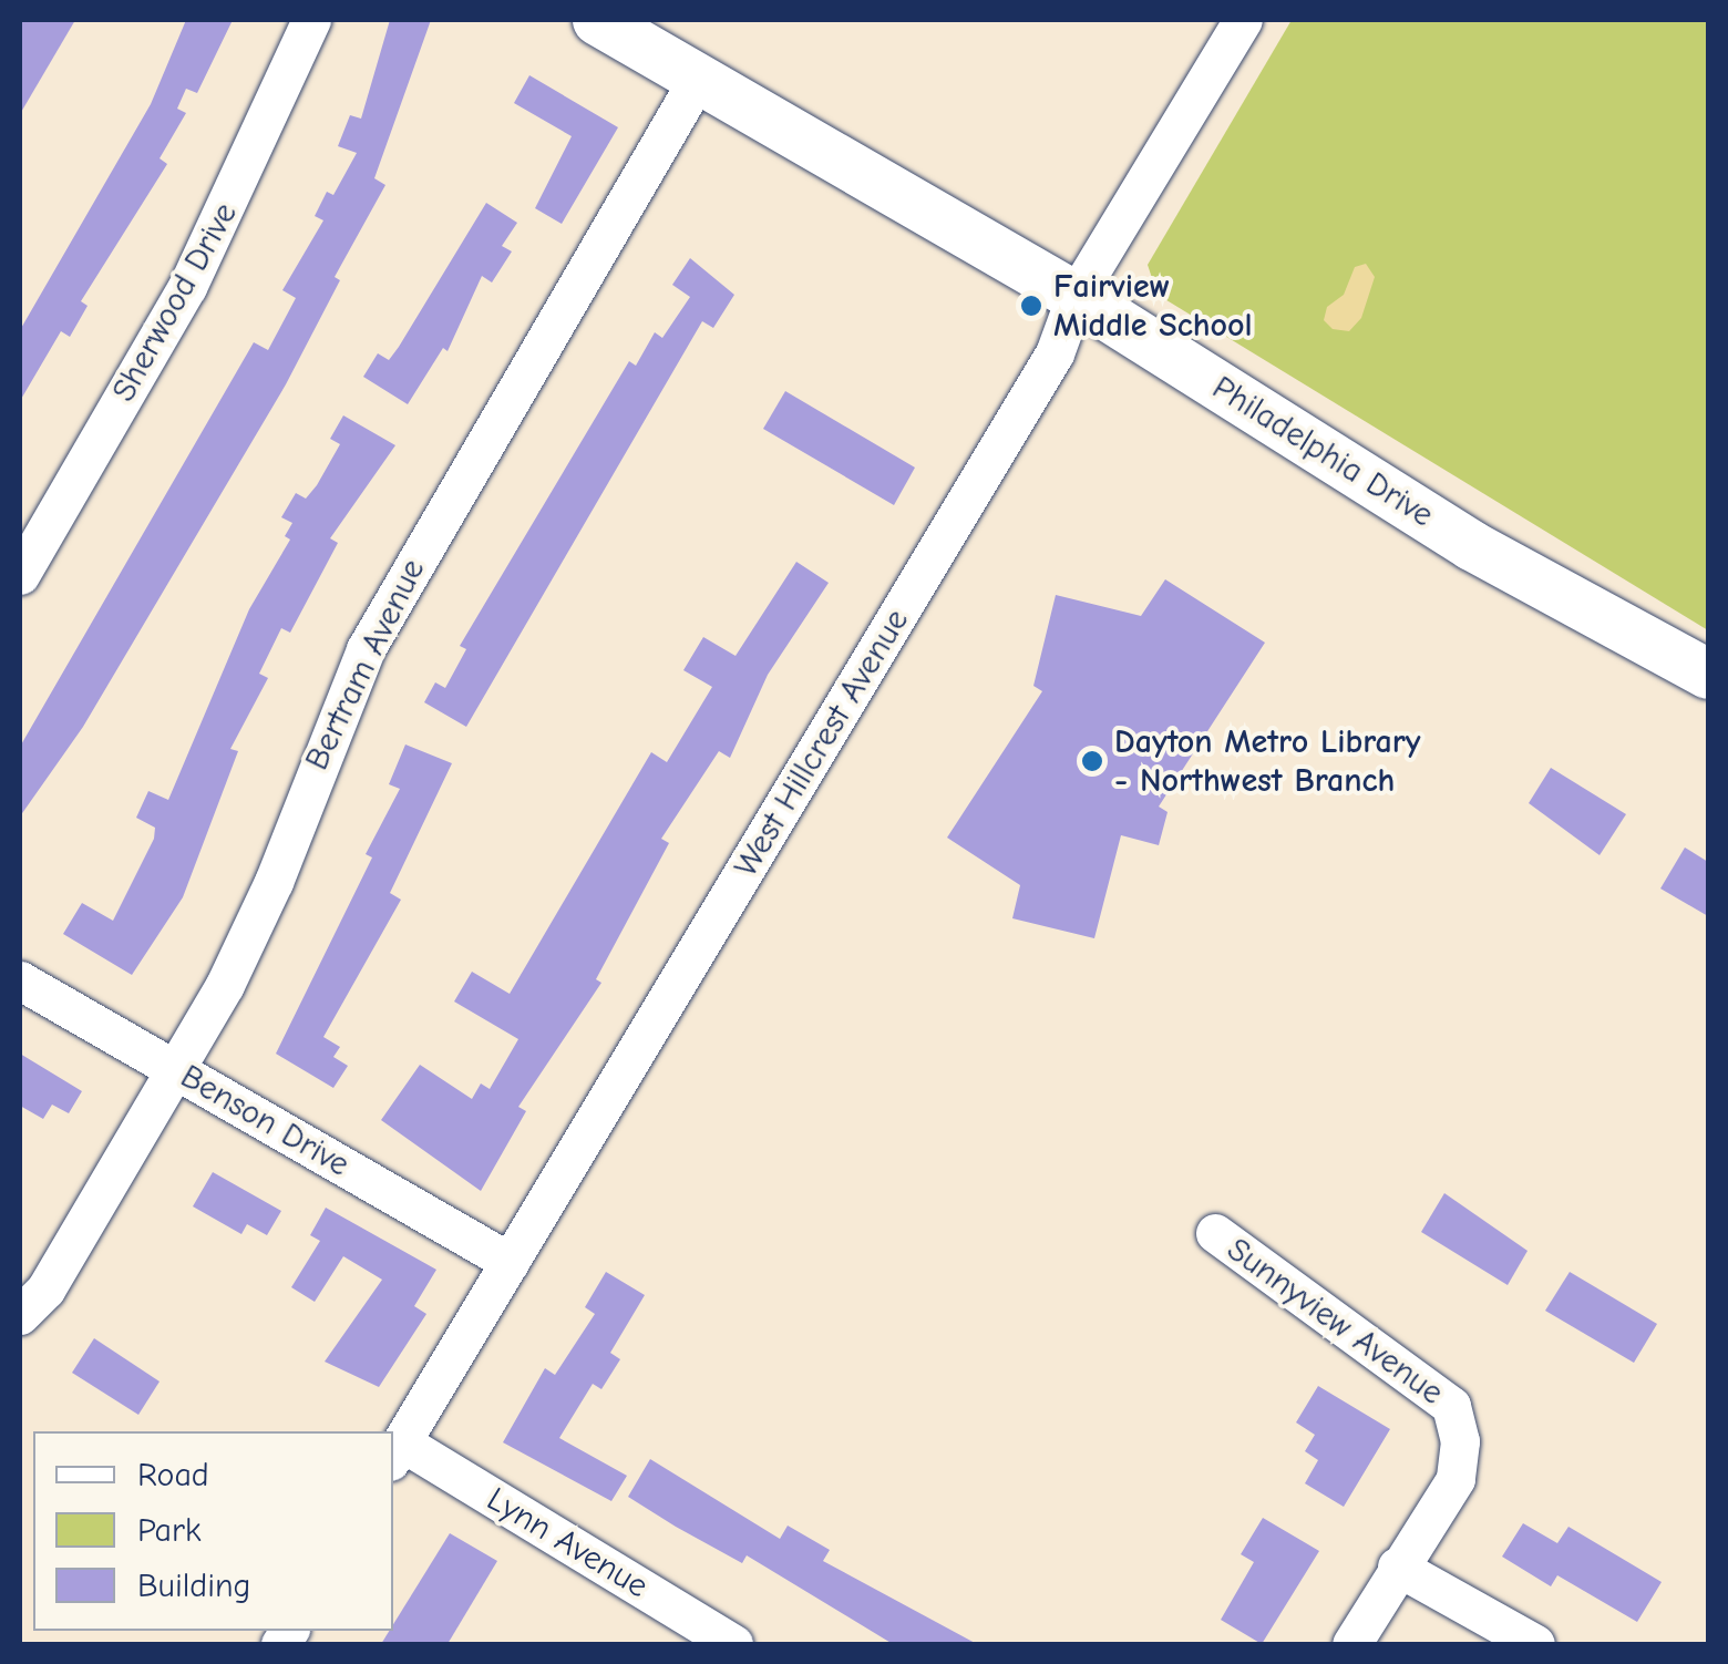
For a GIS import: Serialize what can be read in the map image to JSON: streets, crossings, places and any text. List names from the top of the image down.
{
  "streets": {
    "main road": ["Philadelphia Drive"],
    "street": [
      "Sherwood Drive",
      "Bertram Avenue",
      "West Hillcrest Avenue",
      "Benson Drive",
      "Sunnyview Avenue",
      "Lynn Avenue"
    ]
  },
  "crossings": [
    ["Philadelphia Drive", "Bertram Avenue"],
    ["Philadelphia Drive", "West Hillcrest Avenue"],
    ["Bertram Avenue", "Benson Drive"],
    ["West Hillcrest Avenue", "Benson Drive"],
    ["West Hillcrest Avenue", "Lynn Avenue"]
  ],
  "places": ["Fairview Middle School", "Dayton Metro Library - Northwest Branch"],
  "legend": ["Road", "Park", "Building"]
}
